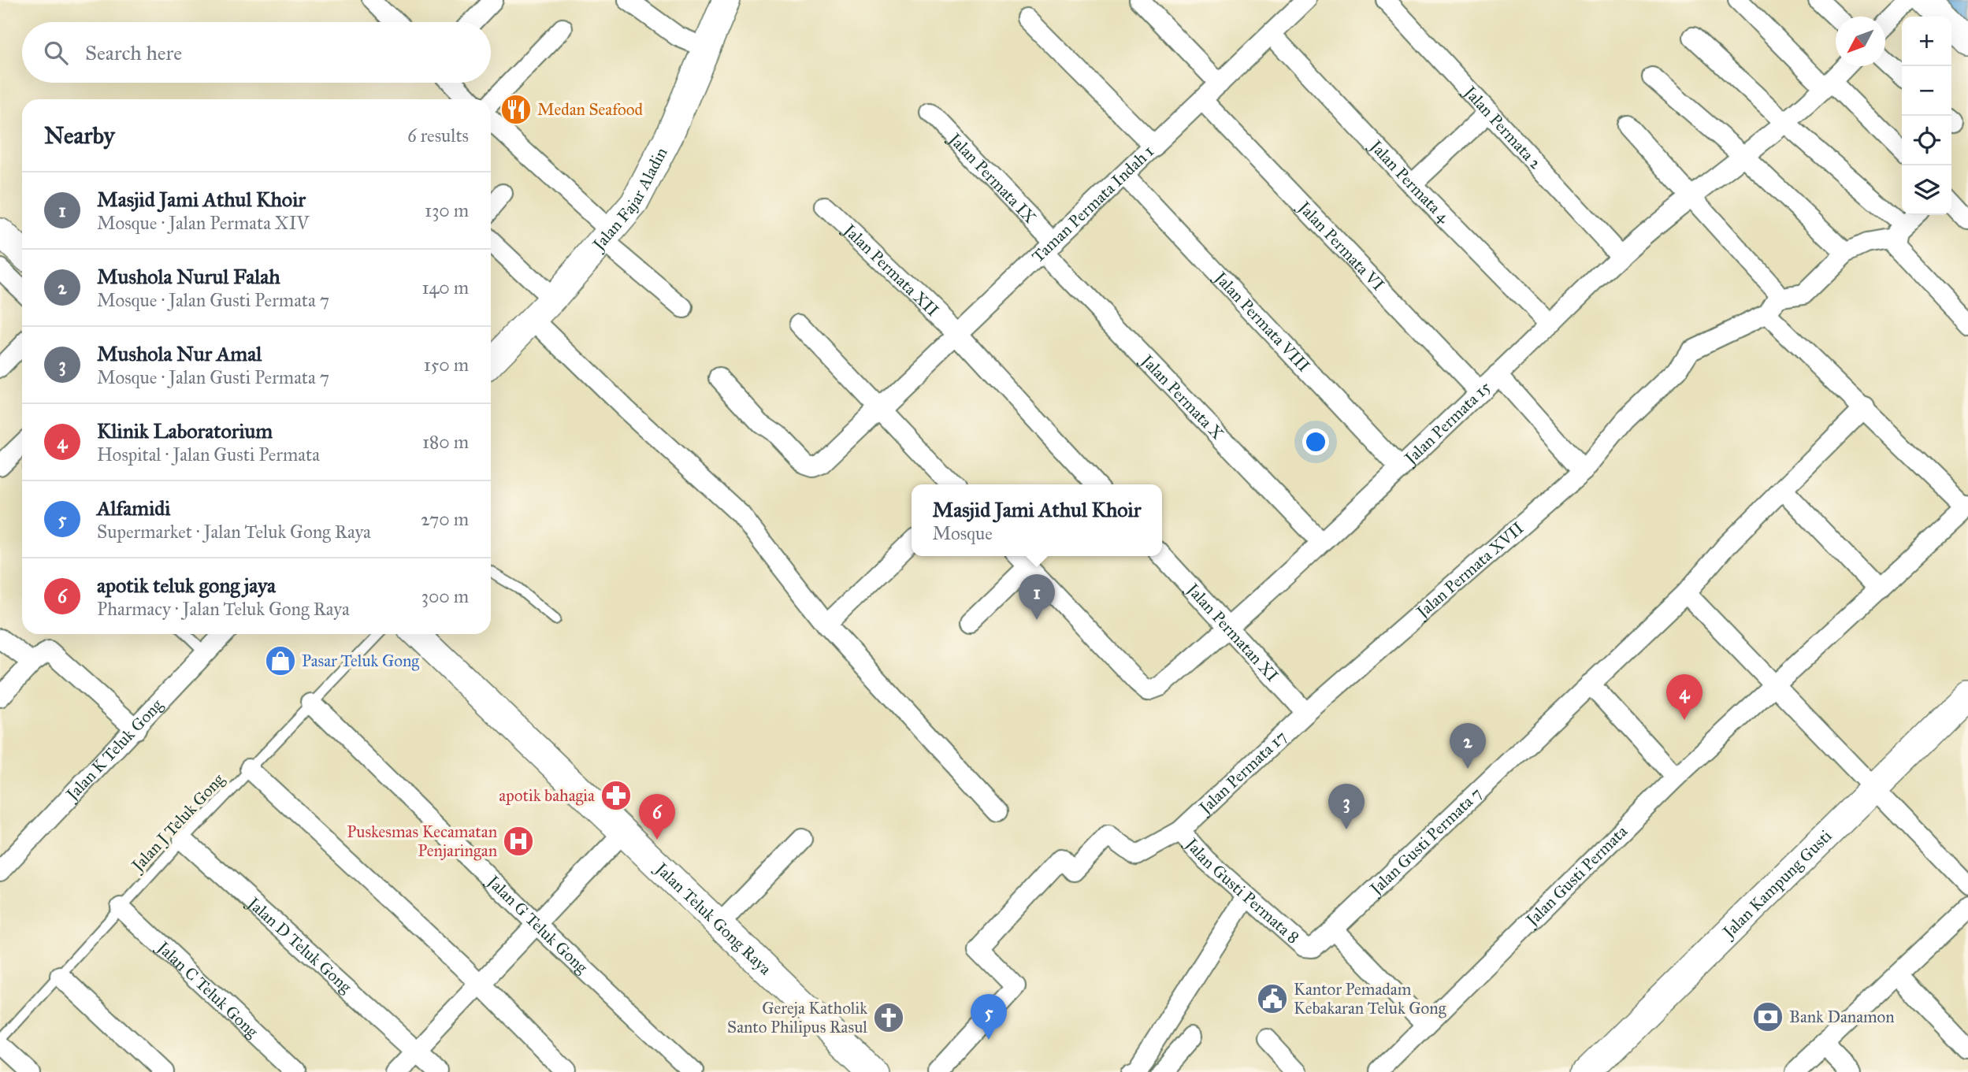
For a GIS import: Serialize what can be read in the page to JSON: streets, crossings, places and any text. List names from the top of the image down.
{
  "streets": {
    "street": [
      "Jalan Permata 2",
      "Jalan Permata IX",
      "Jalan Permata 4",
      "Jalan Fajar Aladin",
      "Taman Permata Indah 1",
      "Jalan Permata VI",
      "Jalan Permata XII",
      "Jalan Permata VIII",
      "Jalan Permata X",
      "Jalan Permata 15",
      "Jalan Permata XVII",
      "Jalan Permatan XI",
      "Jalan K Teluk Gong",
      "Jalan Permata 17",
      "Jalan Gusti Permata 7",
      "Jalan Gusti Permata",
      "Jalan Kampung Gusti",
      "Jalan Gusti Permata 8",
      "Jalan Teluk Gong Raya",
      "Jalan G Teluk Gong",
      "Jalan D Teluk Gong",
      "Jalan C Teluk Gong"
    ],
    "lane": ["Jalan J Teluk Gong"]
  },
  "crossings": [
    ["Jalan Permata 2", "Jalan Permata 15"],
    ["Jalan Permata IX", "Taman Permata Indah 1"],
    ["Jalan Permata IX", "Jalan Permata X"],
    ["Jalan Permata 4", "Taman Permata Indah 1"],
    ["Jalan Permata 4", "Jalan Permata 15"],
    ["Taman Permata Indah 1", "Jalan Permata VI"],
    ["Taman Permata Indah 1", "Jalan Permata XII"],
    ["Taman Permata Indah 1", "Jalan Permata VIII"],
    ["Taman Permata Indah 1", "Jalan Permata X"],
    ["Jalan Permata VI", "Jalan Permata 15"],
    ["Jalan Permata VIII", "Jalan Permata 15"],
    ["Jalan Permata X", "Jalan Permata 15"],
    ["Jalan Permata 15", "Jalan Permatan XI"],
    ["Jalan Permata XVII", "Jalan Permatan XI"],
    ["Jalan Permata XVII", "Jalan Permata 17"],
    ["Jalan Permatan XI", "Jalan Permata 17"],
    ["Jalan Permata 17", "Jalan Gusti Permata 8"],
    ["Jalan J Teluk Gong", "Jalan G Teluk Gong"],
    ["Jalan J Teluk Gong", "Jalan D Teluk Gong"],
    ["Jalan J Teluk Gong", "Jalan C Teluk Gong"],
    ["Jalan Gusti Permata 7", "Jalan Gusti Permata 8"]
  ],
  "places": {
    "restaurant": ["Medan Seafood"],
    "shop": ["Pasar Teluk Gong"],
    "pharmacy": ["apotik bahagia"],
    "hospital": ["Puskesmas Kecamatan Penjaringan"],
    "public building": ["Kantor Pemadam Kebakaran Teluk Gong"],
    "bank": ["Bank Danamon"],
    "church": ["Gereja Katholik Santo Philipus Rasul"]
  },
  "north": "bottom left",
  "page": {
    "map_buttons": ["+", "−"],
    "search": "Search here",
    "heading": ["Nearby", "6 results"],
    "list": [
      {
        "mark": "1",
        "name": "Masjid Jami Athul Khoir",
        "note": "Mosque · Jalan Permata XIV",
        "value": "130 m"
      },
      {
        "mark": "2",
        "name": "Mushola Nurul Falah",
        "note": "Mosque · Jalan Gusti Permata 7",
        "value": "140 m"
      },
      {
        "mark": "3",
        "name": "Mushola Nur Amal",
        "note": "Mosque · Jalan Gusti Permata 7",
        "value": "150 m"
      },
      {
        "mark": "4",
        "name": "Klinik Laboratorium",
        "note": "Hospital · Jalan Gusti Permata",
        "value": "180 m"
      },
      {
        "mark": "5",
        "name": "Alfamidi",
        "note": "Supermarket · Jalan Teluk Gong Raya",
        "value": "270 m"
      },
      {
        "mark": "6",
        "name": "apotik teluk gong jaya",
        "note": "Pharmacy · Jalan Teluk Gong Raya",
        "value": "300 m"
      }
    ],
    "popup": ["Masjid Jami Athul Khoir", "Mosque"],
    "pins": [
      "1",
      "4",
      "2",
      "3",
      "6",
      "5"
    ]
  }
}
